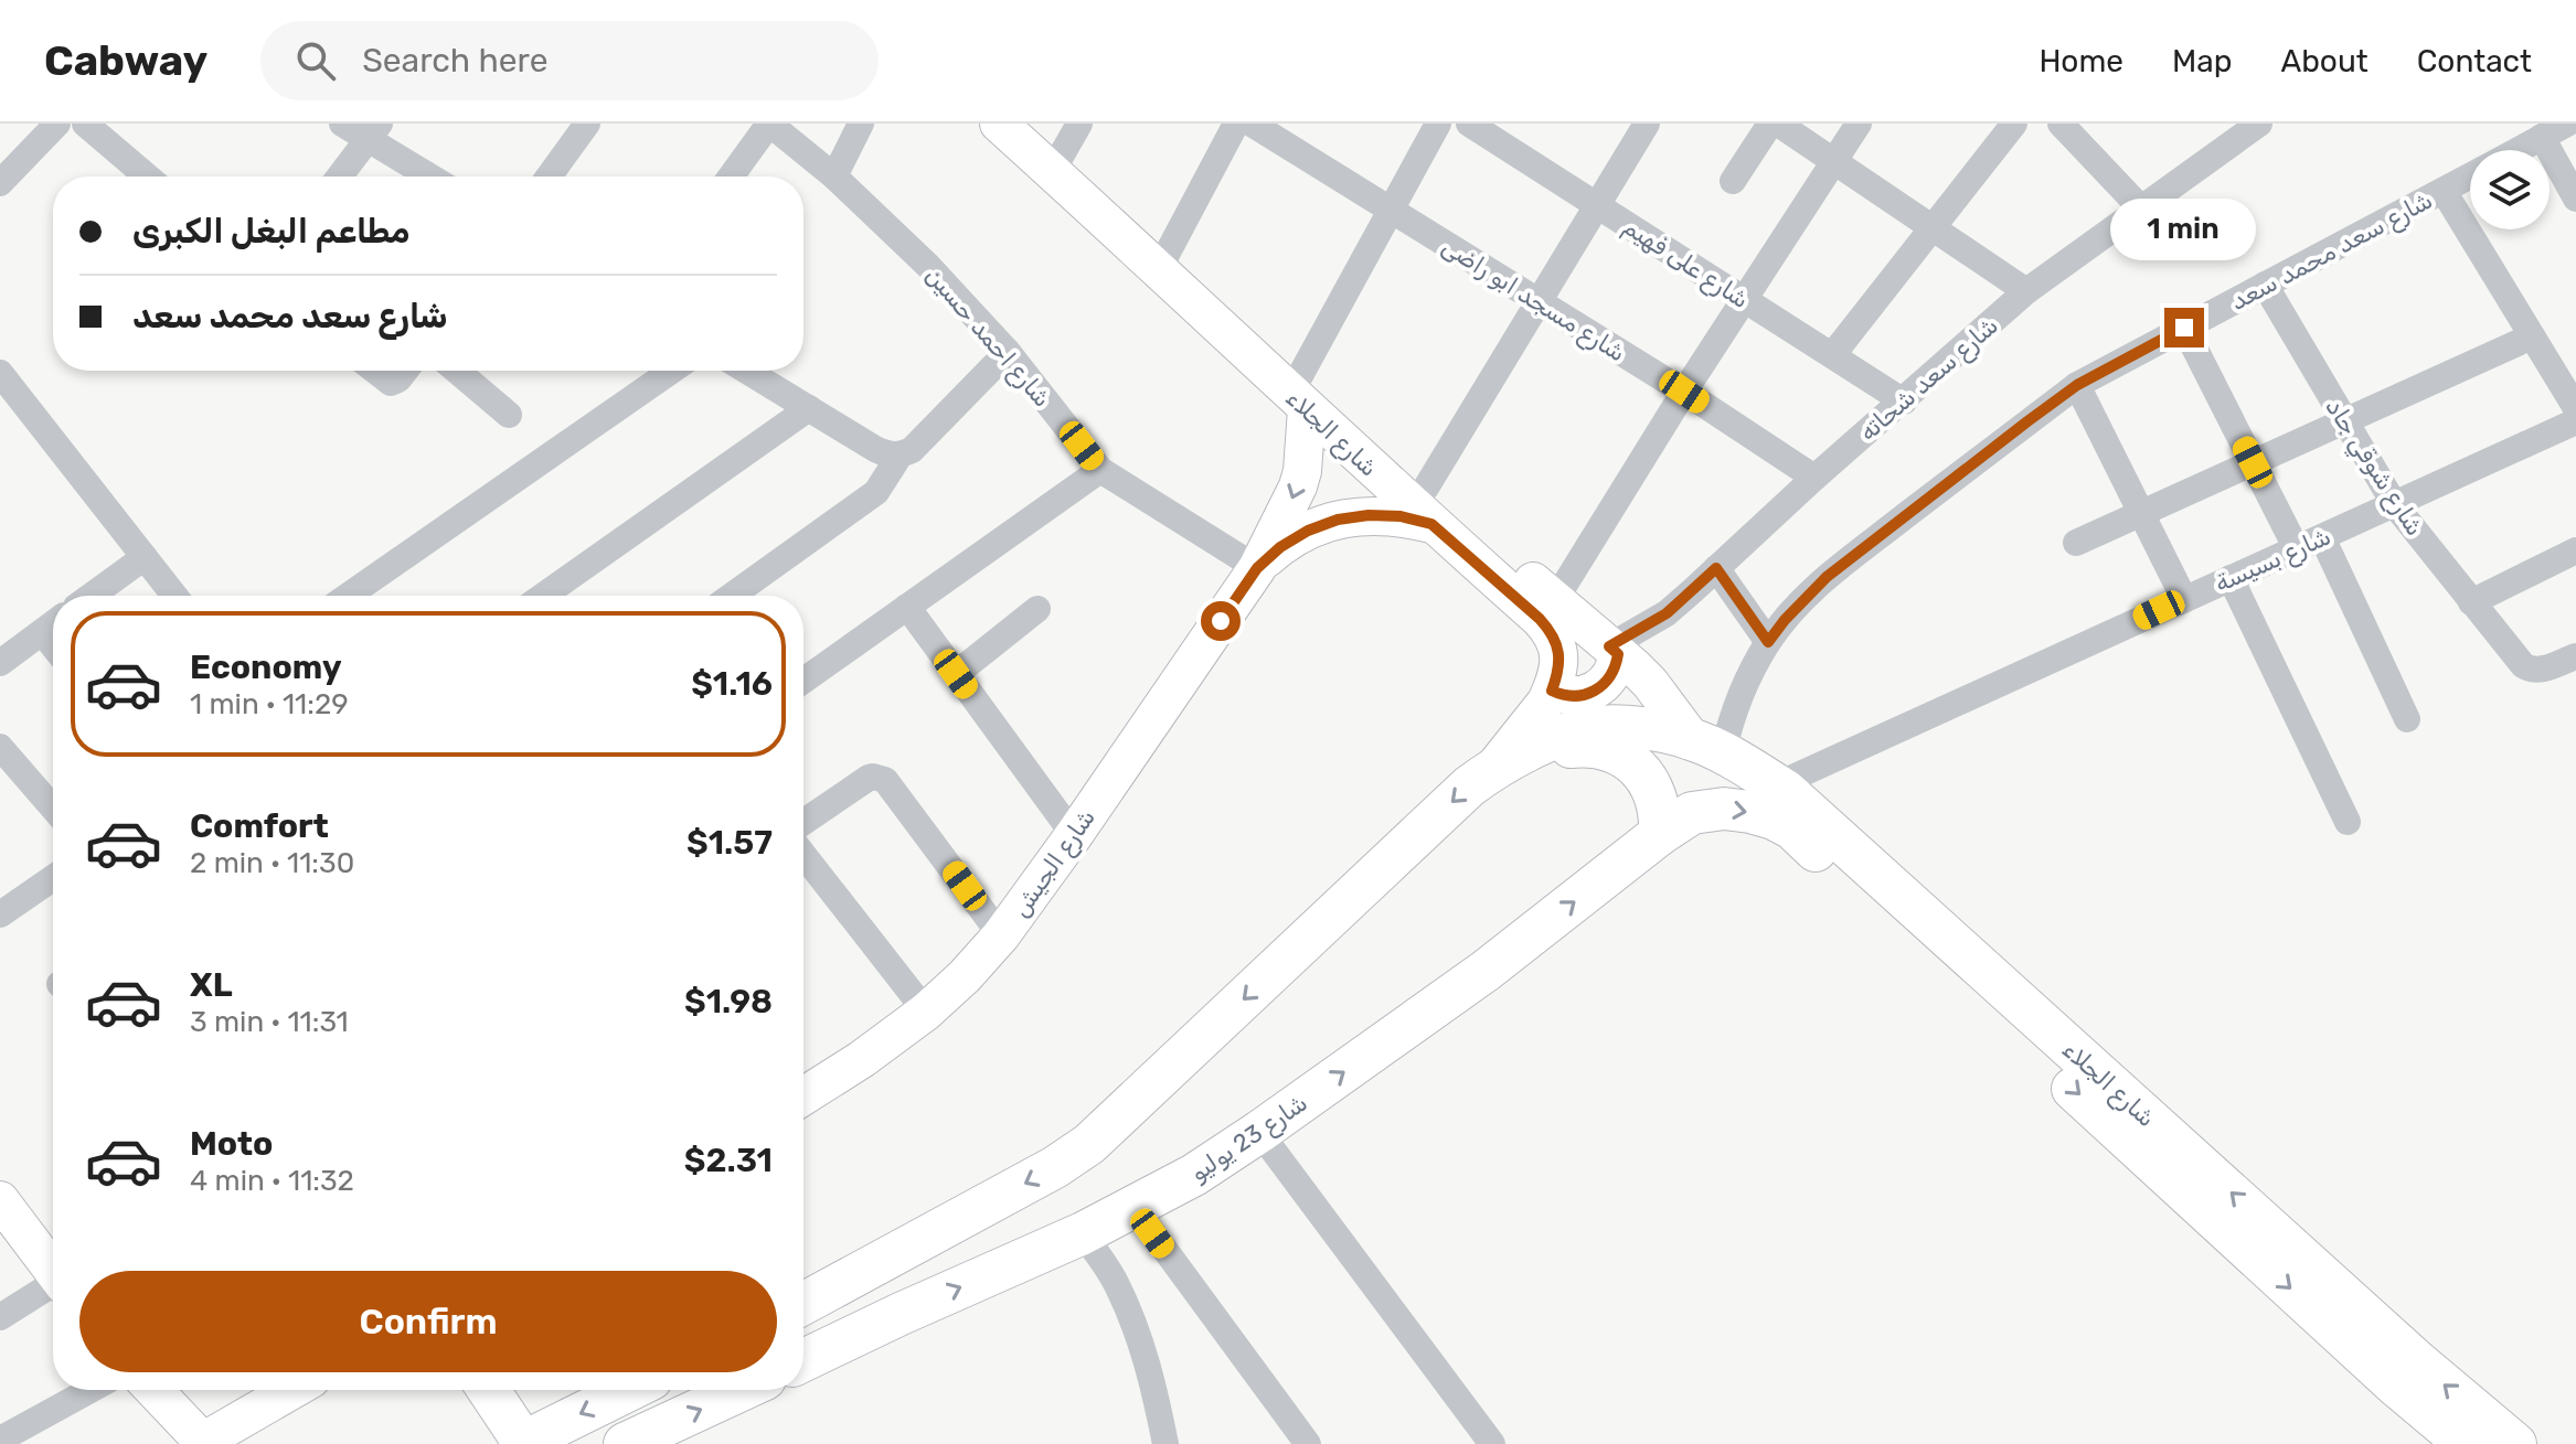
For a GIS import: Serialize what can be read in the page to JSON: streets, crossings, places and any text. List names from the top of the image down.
{
  "streets": {
    "main road": ["شارع الجلاء", "شارع 23 يوليو"],
    "street": [
      "شارع سعد محمد سعد",
      "شارع على فهيم",
      "شارع مسجد ابو راضى",
      "شارع احمد حسين",
      "شارع سعد شحاته",
      "شارع شوقي جاد",
      "شارع بسيسة",
      "شارع الجيش"
    ]
  },
  "crossings": [
    ["شارع سعد محمد سعد", "شارع الجلاء"],
    ["شارع سعد محمد سعد", "شارع شوقي جاد"],
    ["شارع على فهيم", "شارع سعد شحاته"],
    ["شارع مسجد ابو راضى", "شارع سعد شحاته"],
    ["شارع احمد حسين", "شارع الجيش"],
    ["شارع سعد شحاته", "شارع الجلاء"],
    ["شارع الجلاء", "شارع بسيسة"],
    ["شارع الجلاء", "شارع الجيش"],
    ["شارع الجلاء", "شارع 23 يوليو"],
    ["شارع شوقي جاد", "شارع بسيسة"]
  ],
  "page": {
    "header": "Cabway",
    "search": "Search here",
    "nav": [
      "Home",
      "Map",
      "About",
      "Contact"
    ],
    "banner": ["مطاعم البغل الكبرى", "شارع سعد محمد سعد"],
    "bubble": "1 min",
    "list": [
      {
        "name": "Economy",
        "note": "1 min · 11:29",
        "value": "$1.16"
      },
      {
        "name": "Comfort",
        "note": "2 min · 11:30",
        "value": "$1.57"
      },
      {
        "name": "XL",
        "note": "3 min · 11:31",
        "value": "$1.98"
      },
      {
        "name": "Moto",
        "note": "4 min · 11:32",
        "value": "$2.31"
      }
    ],
    "buttons": "Confirm"
  }
}
